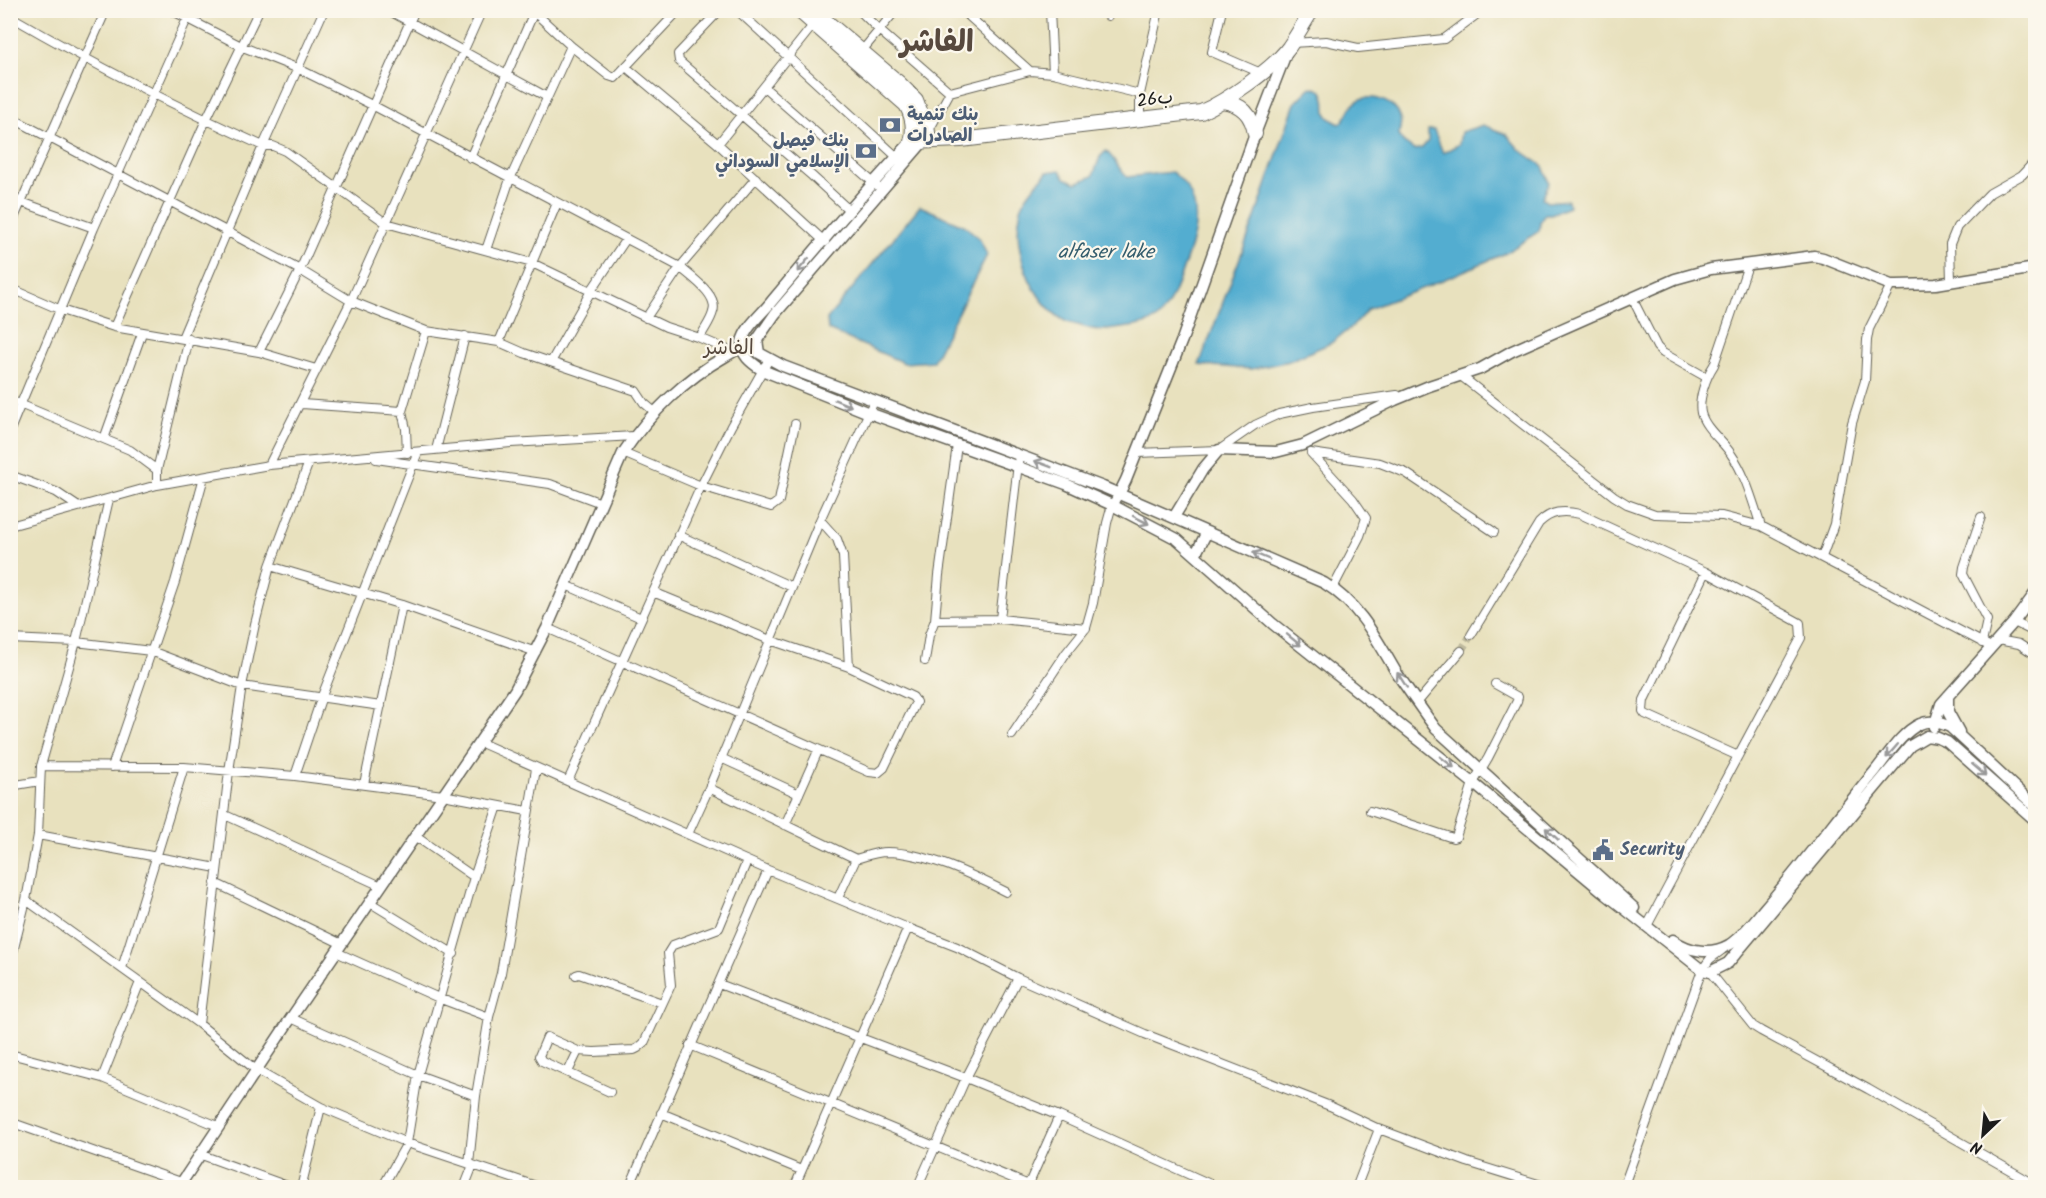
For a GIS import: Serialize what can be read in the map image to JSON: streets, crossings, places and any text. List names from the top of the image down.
{
  "streets": {
    "highway": ["26ب"]
  },
  "districts": ["الفاشر", "الفاشر"],
  "water": ["alfaser lake"],
  "places": {
    "bank": ["بنك تنمية الصادرات", "بنك فيصل الإسلامي السوداني"],
    "public building": ["Security"]
  },
  "north": "bottom left"
}
